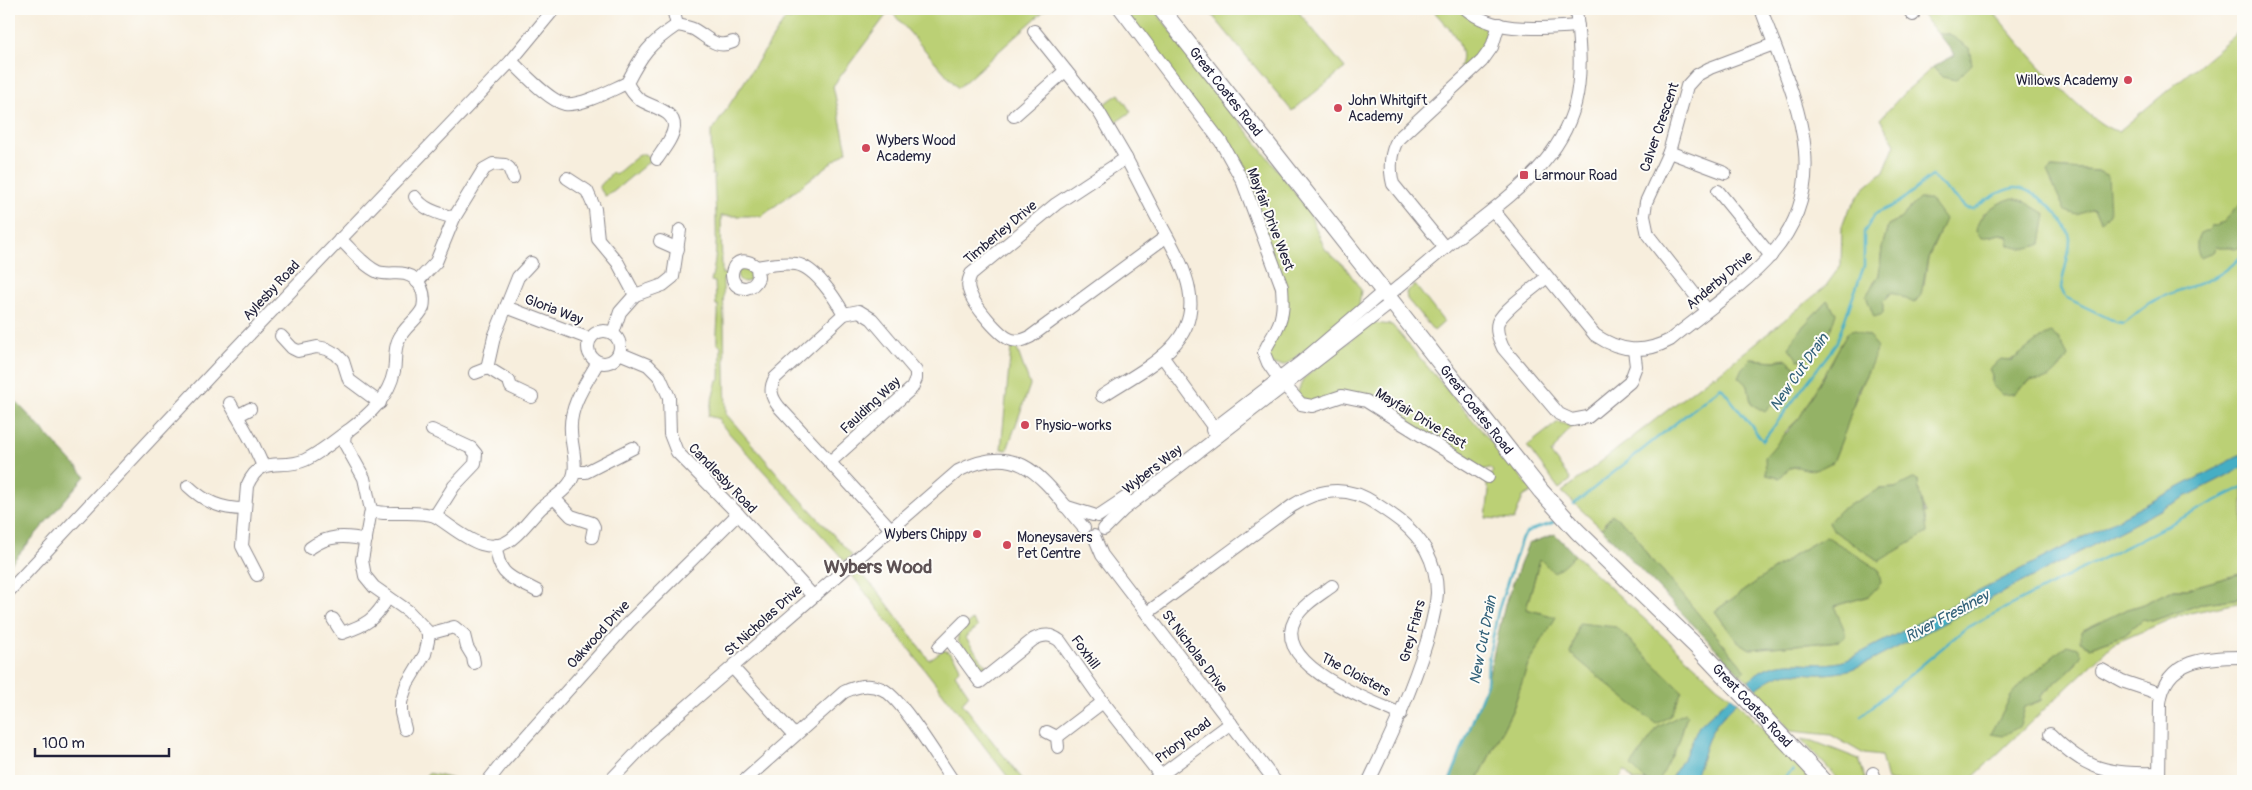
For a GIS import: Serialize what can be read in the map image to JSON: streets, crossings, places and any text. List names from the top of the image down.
{
  "streets": {
    "main road": ["Great Coates Road"],
    "street": [
      "Calver Crescent",
      "Mayfair Drive West",
      "Timberley Drive",
      "Anderby Drive",
      "Aylesby Road",
      "Gloria Way",
      "Faulding Way",
      "Mayfair Drive East",
      "Wybers Way",
      "Candlesby Road",
      "St Nicholas Drive",
      "Grey Friars",
      "Oakwood Drive",
      "Foxhill",
      "The Cloisters",
      "Priory Road"
    ]
  },
  "crossings": [
    ["Great Coates Road", "Wybers Way"],
    ["Calver Crescent", "Anderby Drive"],
    ["Mayfair Drive West", "Mayfair Drive East"],
    ["Mayfair Drive West", "Wybers Way"],
    ["Gloria Way", "Candlesby Road"],
    ["Mayfair Drive East", "Wybers Way"],
    ["Wybers Way", "St Nicholas Drive"],
    ["Candlesby Road", "St Nicholas Drive"],
    ["Candlesby Road", "Oakwood Drive"],
    ["St Nicholas Drive", "Grey Friars"],
    ["St Nicholas Drive", "Priory Road"],
    ["Grey Friars", "The Cloisters"],
    ["Foxhill", "Priory Road"]
  ],
  "districts": ["Wybers Wood"],
  "water": ["New Cut Drain", "River Freshney"],
  "places": {
    "other": [
      "Willows Academy",
      "John Whitgift Academy",
      "Wybers Wood Academy",
      "Physio-works",
      "Wybers Chippy",
      "Moneysavers Pet Centre"
    ],
    "transit": ["Larmour Road"]
  },
  "scale_bar": "100 m"
}
